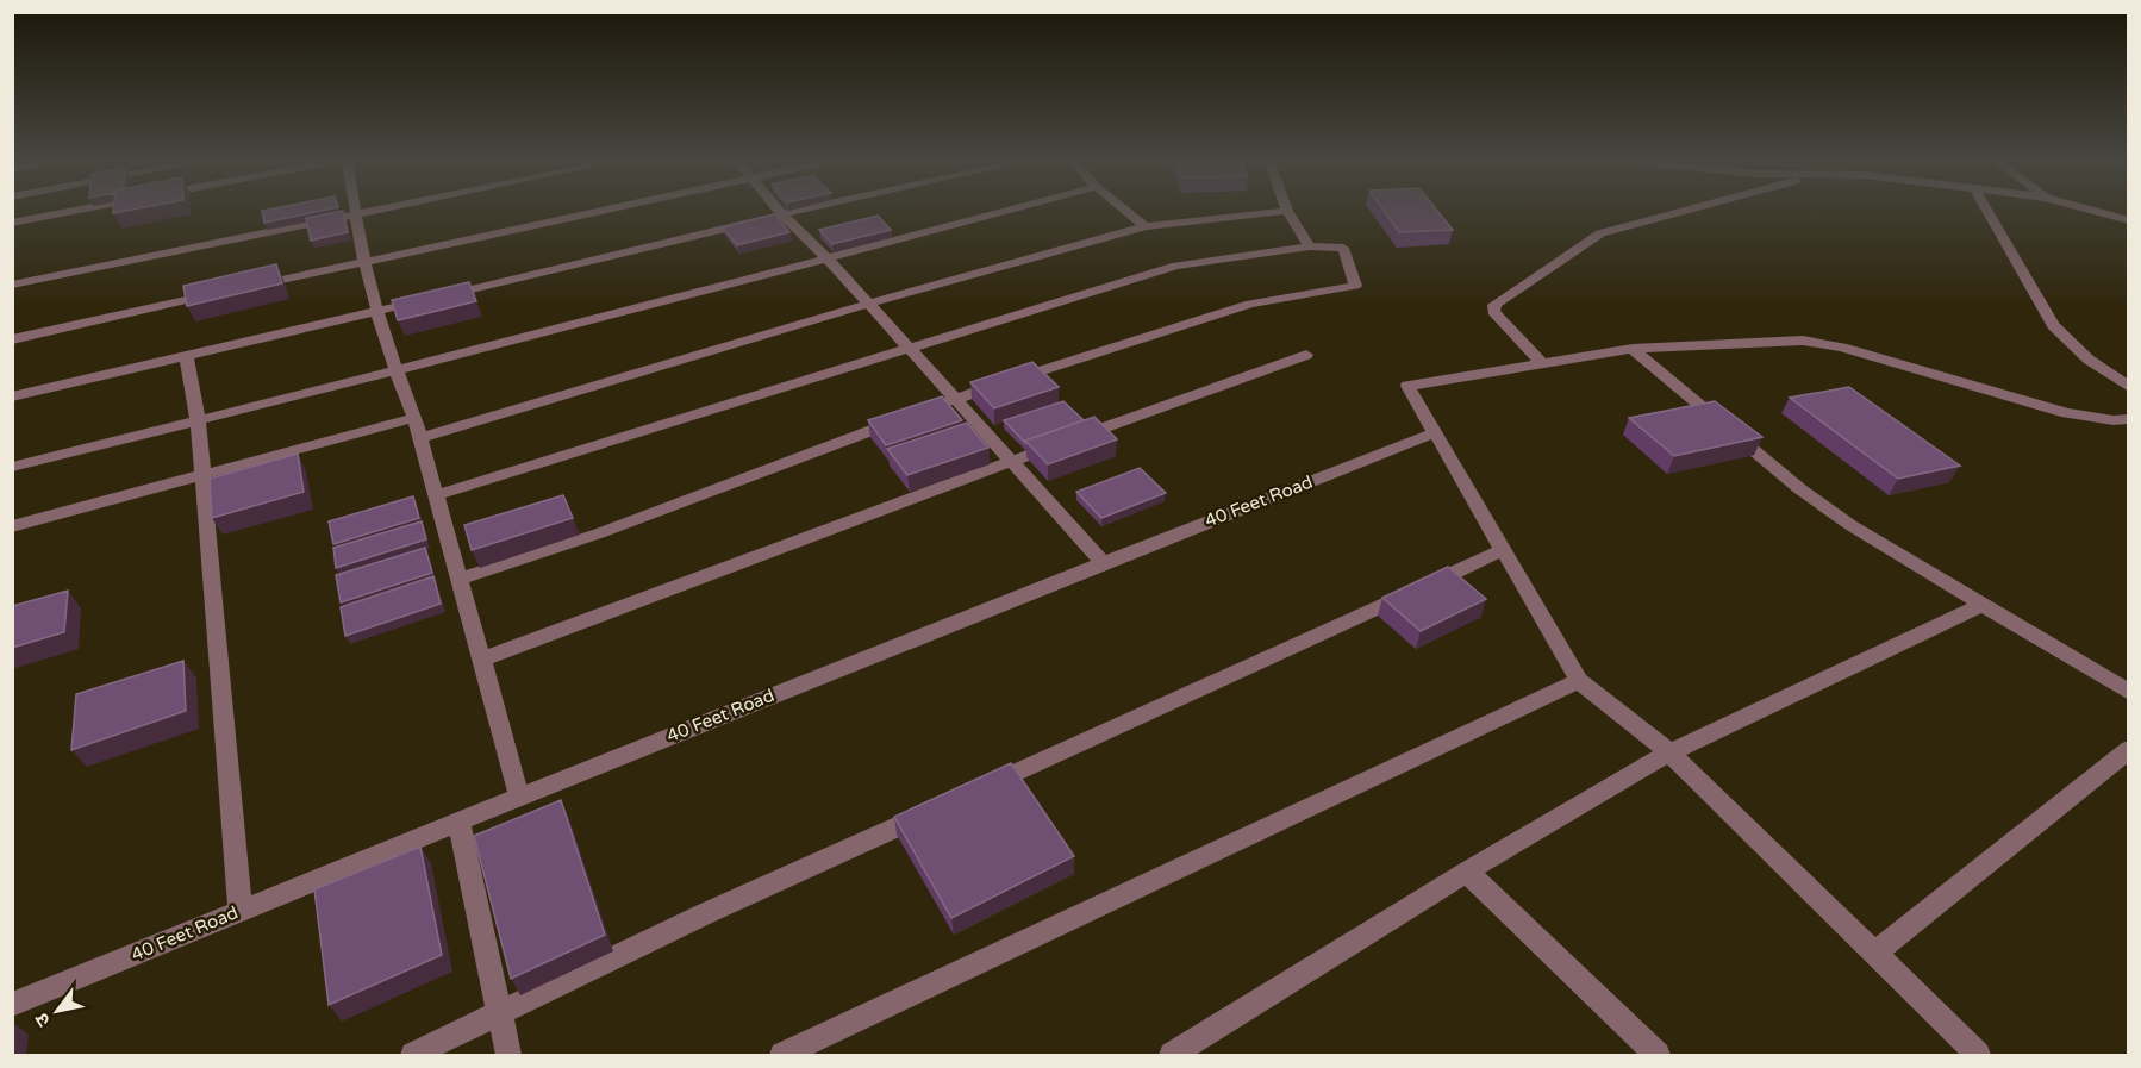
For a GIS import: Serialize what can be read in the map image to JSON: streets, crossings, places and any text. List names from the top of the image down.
{
  "streets": {
    "street": ["40 Feet Road"]
  },
  "north": "bottom left"
}
